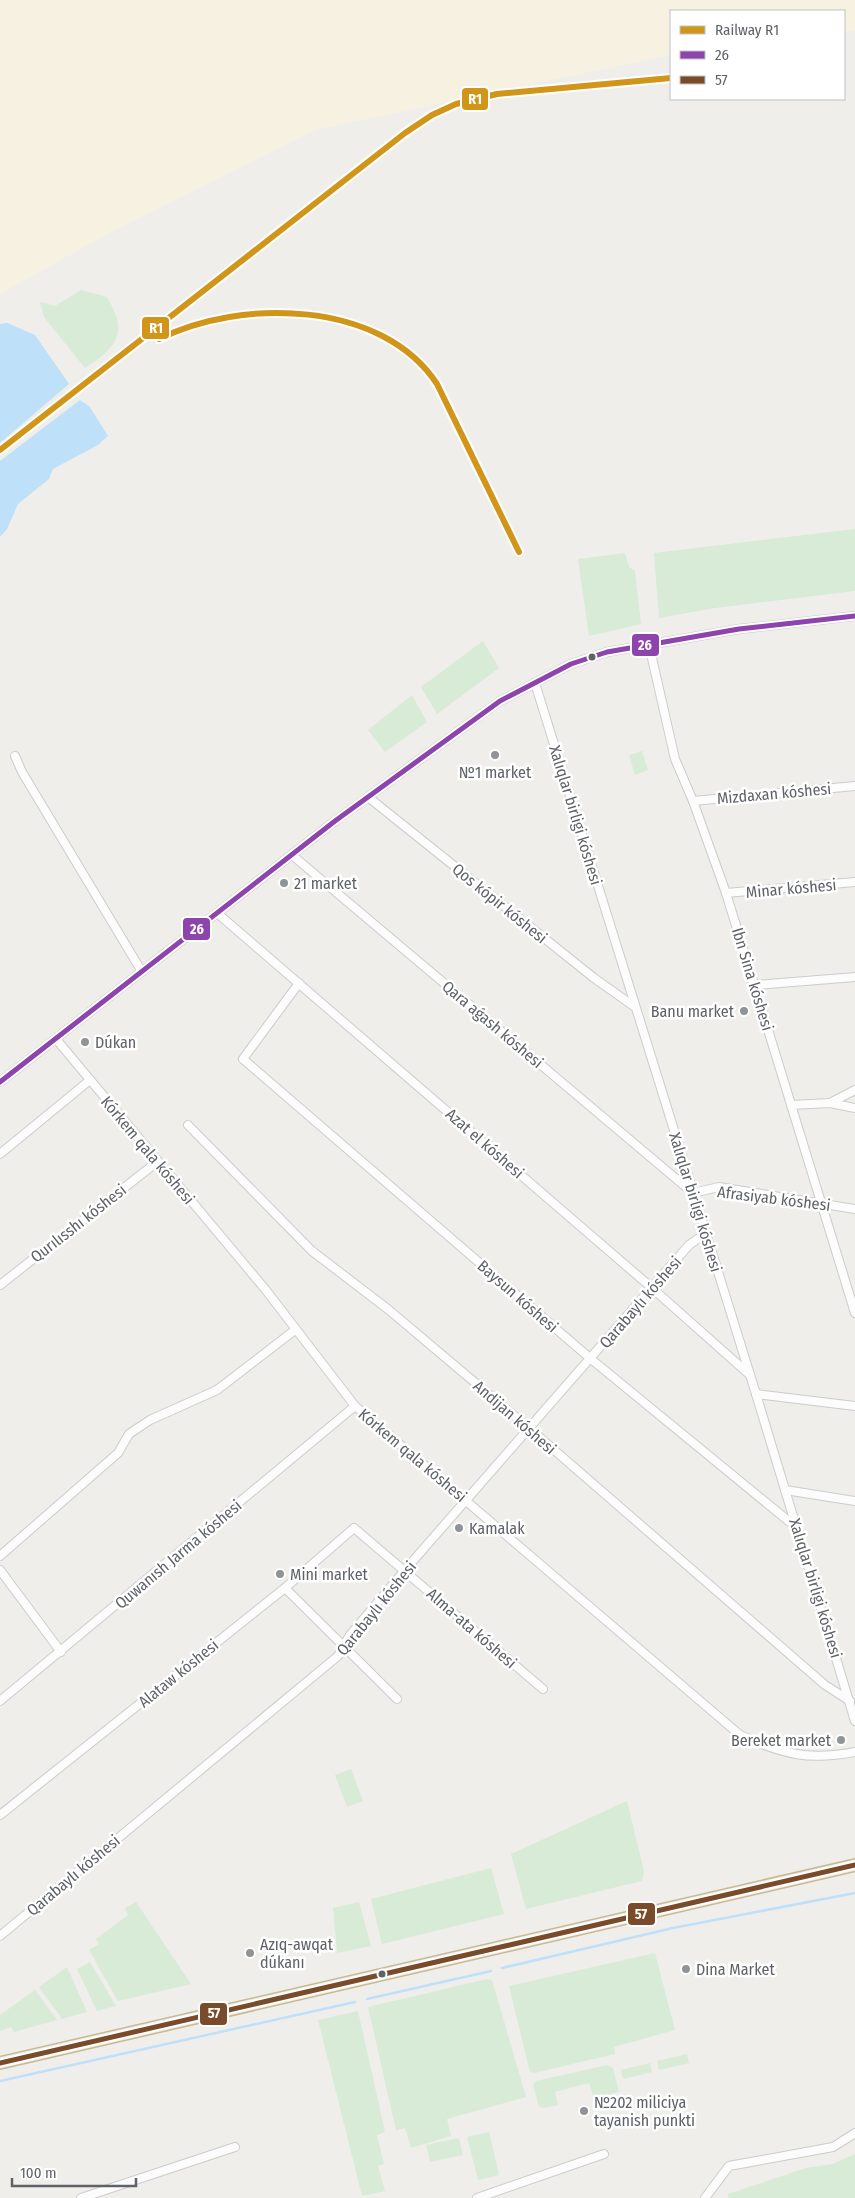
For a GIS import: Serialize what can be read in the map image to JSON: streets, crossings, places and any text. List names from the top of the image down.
{
  "streets": {
    "street": [
      "Mizdaxan kóshesi",
      "Xalıqlar birligi kóshesi",
      "Minar kóshesi",
      "Qos kópir kóshesi",
      "Ibn Sina kóshesi",
      "Qara aǵash kóshesi",
      "Azat el kóshesi",
      "Kórkem qala kóshesi",
      "Afrasiyab kóshesi",
      "Qurılısshı kóshesi",
      "Baysun kóshesi",
      "Qarabaylı kóshesi",
      "Andijan kóshesi",
      "Quwanısh Jarma kóshesi",
      "Alma-ata kóshesi",
      "Alataw kóshesi"
    ]
  },
  "crossings": [
    ["Mizdaxan kóshesi", "Ibn Sina kóshesi"],
    ["Xalıqlar birligi kóshesi", "Qos kópir kóshesi"],
    ["Xalıqlar birligi kóshesi", "Qara aǵash kóshesi"],
    ["Xalıqlar birligi kóshesi", "Azat el kóshesi"],
    ["Xalıqlar birligi kóshesi", "Afrasiyab kóshesi"],
    ["Xalıqlar birligi kóshesi", "Baysun kóshesi"],
    ["Xalıqlar birligi kóshesi", "Qarabaylı kóshesi"],
    ["Xalıqlar birligi kóshesi", "Andijan kóshesi"],
    ["Minar kóshesi", "Ibn Sina kóshesi"],
    ["Ibn Sina kóshesi", "Afrasiyab kóshesi"],
    ["Qara aǵash kóshesi", "Afrasiyab kóshesi"],
    ["Azat el kóshesi", "Baysun kóshesi"],
    ["Azat el kóshesi", "Qarabaylı kóshesi"],
    ["Kórkem qala kóshesi", "Qurılısshı kóshesi"],
    ["Kórkem qala kóshesi", "Qarabaylı kóshesi"],
    ["Kórkem qala kóshesi", "Quwanısh Jarma kóshesi"],
    ["Baysun kóshesi", "Qarabaylı kóshesi"],
    ["Qarabaylı kóshesi", "Andijan kóshesi"],
    ["Qarabaylı kóshesi", "Alma-ata kóshesi"],
    ["Alma-ata kóshesi", "Alataw kóshesi"]
  ],
  "places": [
    "№1 market",
    "21 market",
    "Banu market",
    "Dúkan",
    "Kamalak",
    "Mini market",
    "Bereket market",
    "Azıq-awqat dúkanı",
    "Dina Market",
    "№202 miliciya tayanish punkti"
  ],
  "lines": ["rail line R1", "transit line 26", "transit line 57"],
  "legend": ["Railway R1", "26", "57"],
  "scale_bar": "100 m"
}
